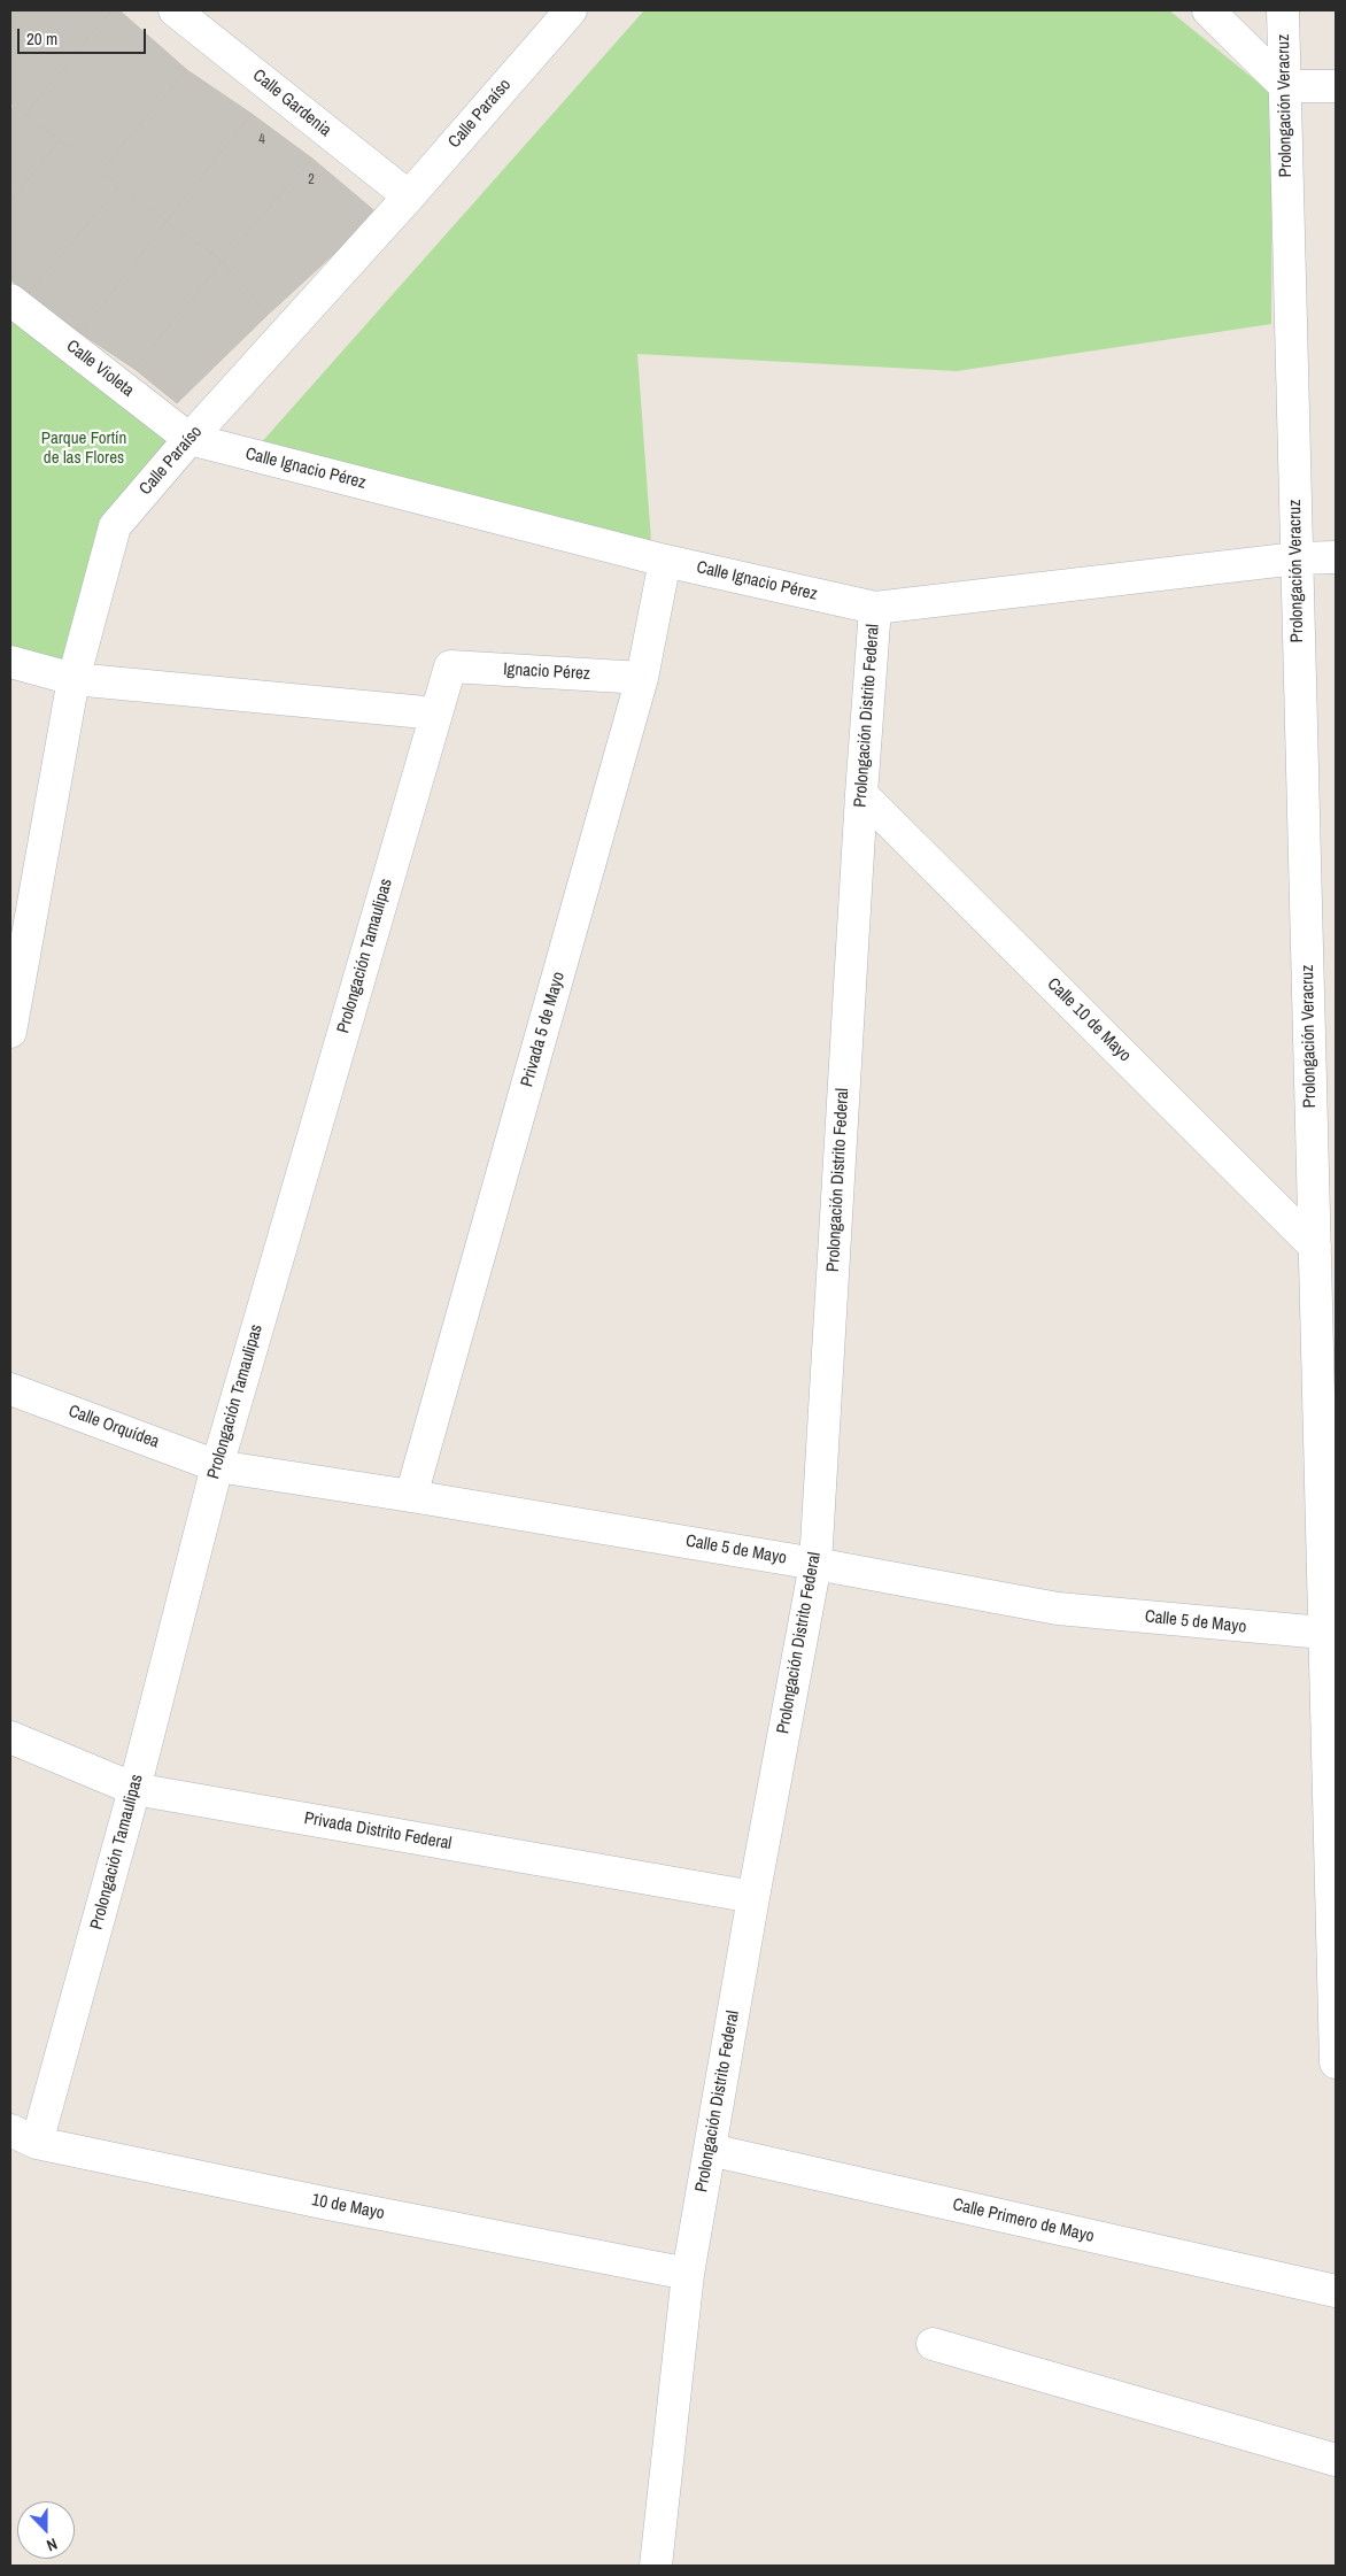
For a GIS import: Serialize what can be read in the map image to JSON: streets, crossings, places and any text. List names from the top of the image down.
{
  "streets": {
    "street": [
      "Calle Gardenia",
      "Prolongación Veracruz",
      "Calle Paraíso",
      "Calle Violeta",
      "Calle Ignacio Pérez",
      "Ignacio Pérez",
      "Prolongación Distrito Federal",
      "Prolongación Tamaulipas",
      "Calle 10 de Mayo",
      "Privada 5 de Mayo",
      "Calle Orquídea",
      "Calle 5 de Mayo",
      "Privada Distrito Federal",
      "10 de Mayo",
      "Calle Primero de Mayo"
    ]
  },
  "crossings": [
    ["Calle Gardenia", "Calle Paraíso"],
    ["Prolongación Veracruz", "Calle Ignacio Pérez"],
    ["Prolongación Veracruz", "Calle 10 de Mayo"],
    ["Prolongación Veracruz", "Calle 5 de Mayo"],
    ["Calle Paraíso", "Calle Violeta"],
    ["Calle Paraíso", "Calle Ignacio Pérez"],
    ["Calle Violeta", "Calle Ignacio Pérez"],
    ["Calle Ignacio Pérez", "Prolongación Distrito Federal"],
    ["Calle Ignacio Pérez", "Privada 5 de Mayo"],
    ["Ignacio Pérez", "Prolongación Tamaulipas"],
    ["Ignacio Pérez", "Privada 5 de Mayo"],
    ["Prolongación Distrito Federal", "Calle 10 de Mayo"],
    ["Prolongación Distrito Federal", "Calle 5 de Mayo"],
    ["Prolongación Distrito Federal", "Privada Distrito Federal"],
    ["Prolongación Distrito Federal", "10 de Mayo"],
    ["Prolongación Distrito Federal", "Calle Primero de Mayo"],
    ["Prolongación Tamaulipas", "Calle Orquídea"],
    ["Prolongación Tamaulipas", "Calle 5 de Mayo"],
    ["Prolongación Tamaulipas", "Privada Distrito Federal"],
    ["Prolongación Tamaulipas", "10 de Mayo"],
    ["Privada 5 de Mayo", "Calle 5 de Mayo"],
    ["Calle Orquídea", "Calle 5 de Mayo"]
  ],
  "parks": ["Parque Fortín de las Flores"],
  "house_numbers": ["4", "2"],
  "scale_bar": "20 m",
  "north": "bottom"
}
